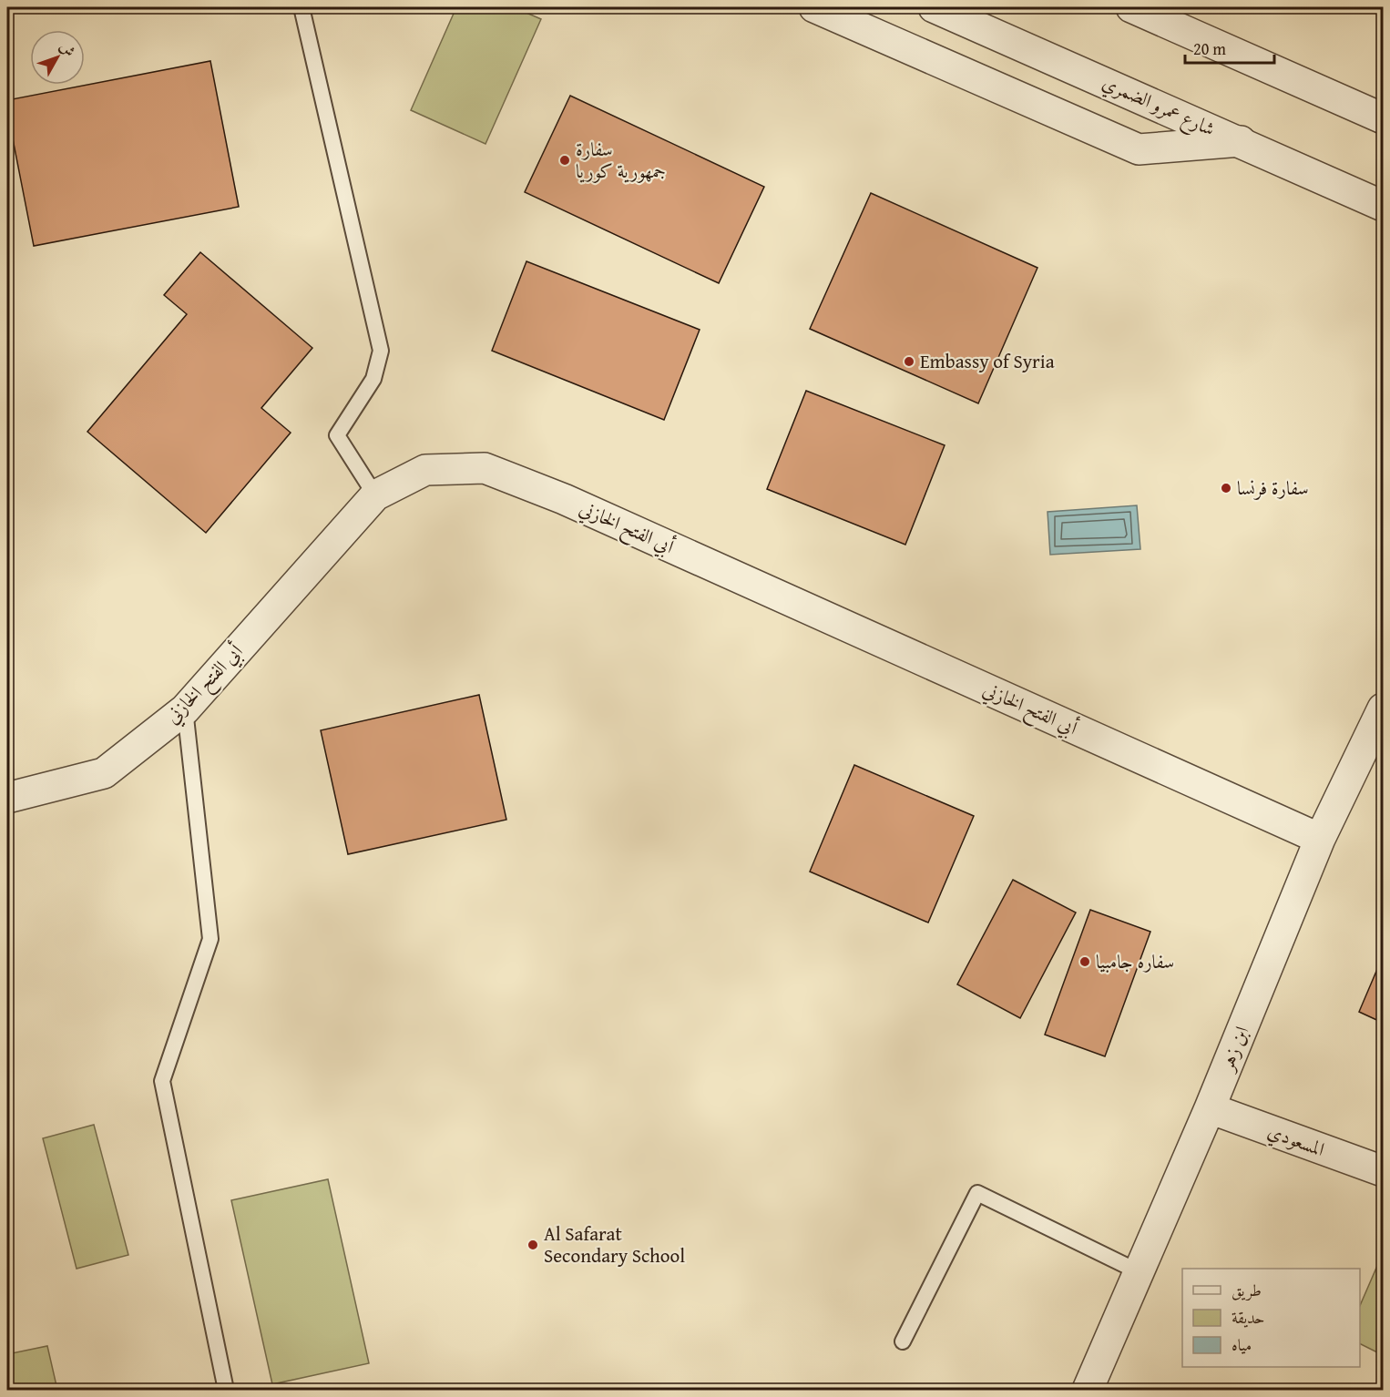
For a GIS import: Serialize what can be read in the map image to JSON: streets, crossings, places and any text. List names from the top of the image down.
{
  "streets": {
    "street": [
      "شارع عمرو الضمري",
      "أبي الفتح الخازني",
      "ابن زهر",
      "المسعودي"
    ]
  },
  "crossings": [
    ["أبي الفتح الخازني", "ابن زهر"],
    ["ابن زهر", "المسعودي"]
  ],
  "places": [
    "سفارة جمهورية كوريا",
    "Embassy of Syria",
    "سفارة فرنسا",
    "سفاره جامبيا",
    "Al Safarat Secondary School"
  ],
  "legend": ["طريق", "حديقة", "مياه"],
  "scale_bar": "20 m",
  "north": "top right"
}
